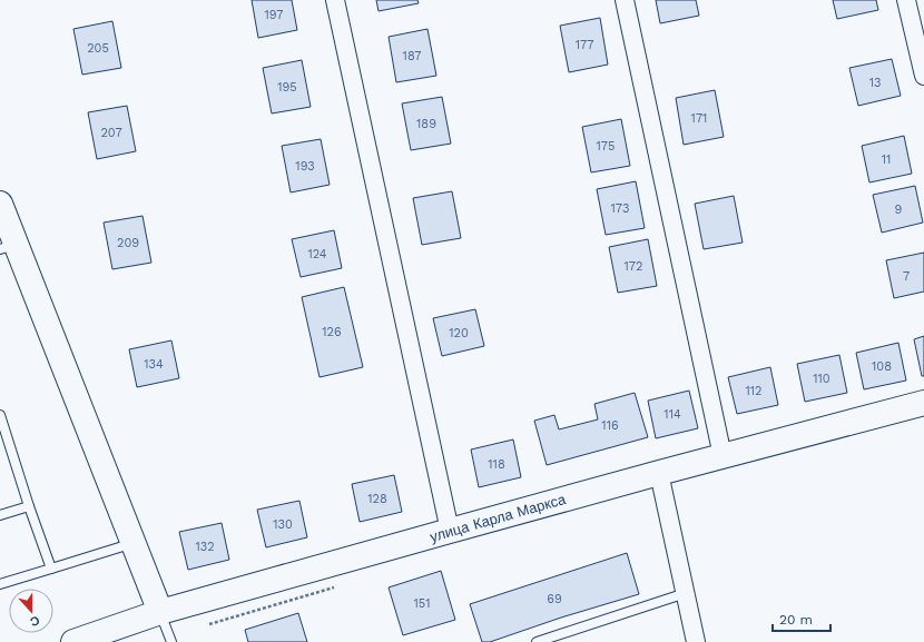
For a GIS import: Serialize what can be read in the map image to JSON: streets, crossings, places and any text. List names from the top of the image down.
{
  "streets": {
    "street": ["улица Карла Маркса"]
  },
  "house_numbers": [
    "197",
    "177",
    "205",
    "187",
    "13",
    "195",
    "171",
    "189",
    "207",
    "175",
    "11",
    "193",
    "173",
    "9",
    "209",
    "124",
    "172",
    "7",
    "126",
    "120",
    "134",
    "108",
    "110",
    "112",
    "114",
    "116",
    "118",
    "128",
    "130",
    "132",
    "69",
    "151"
  ],
  "scale_bar": "20 m",
  "north": "bottom"
}
